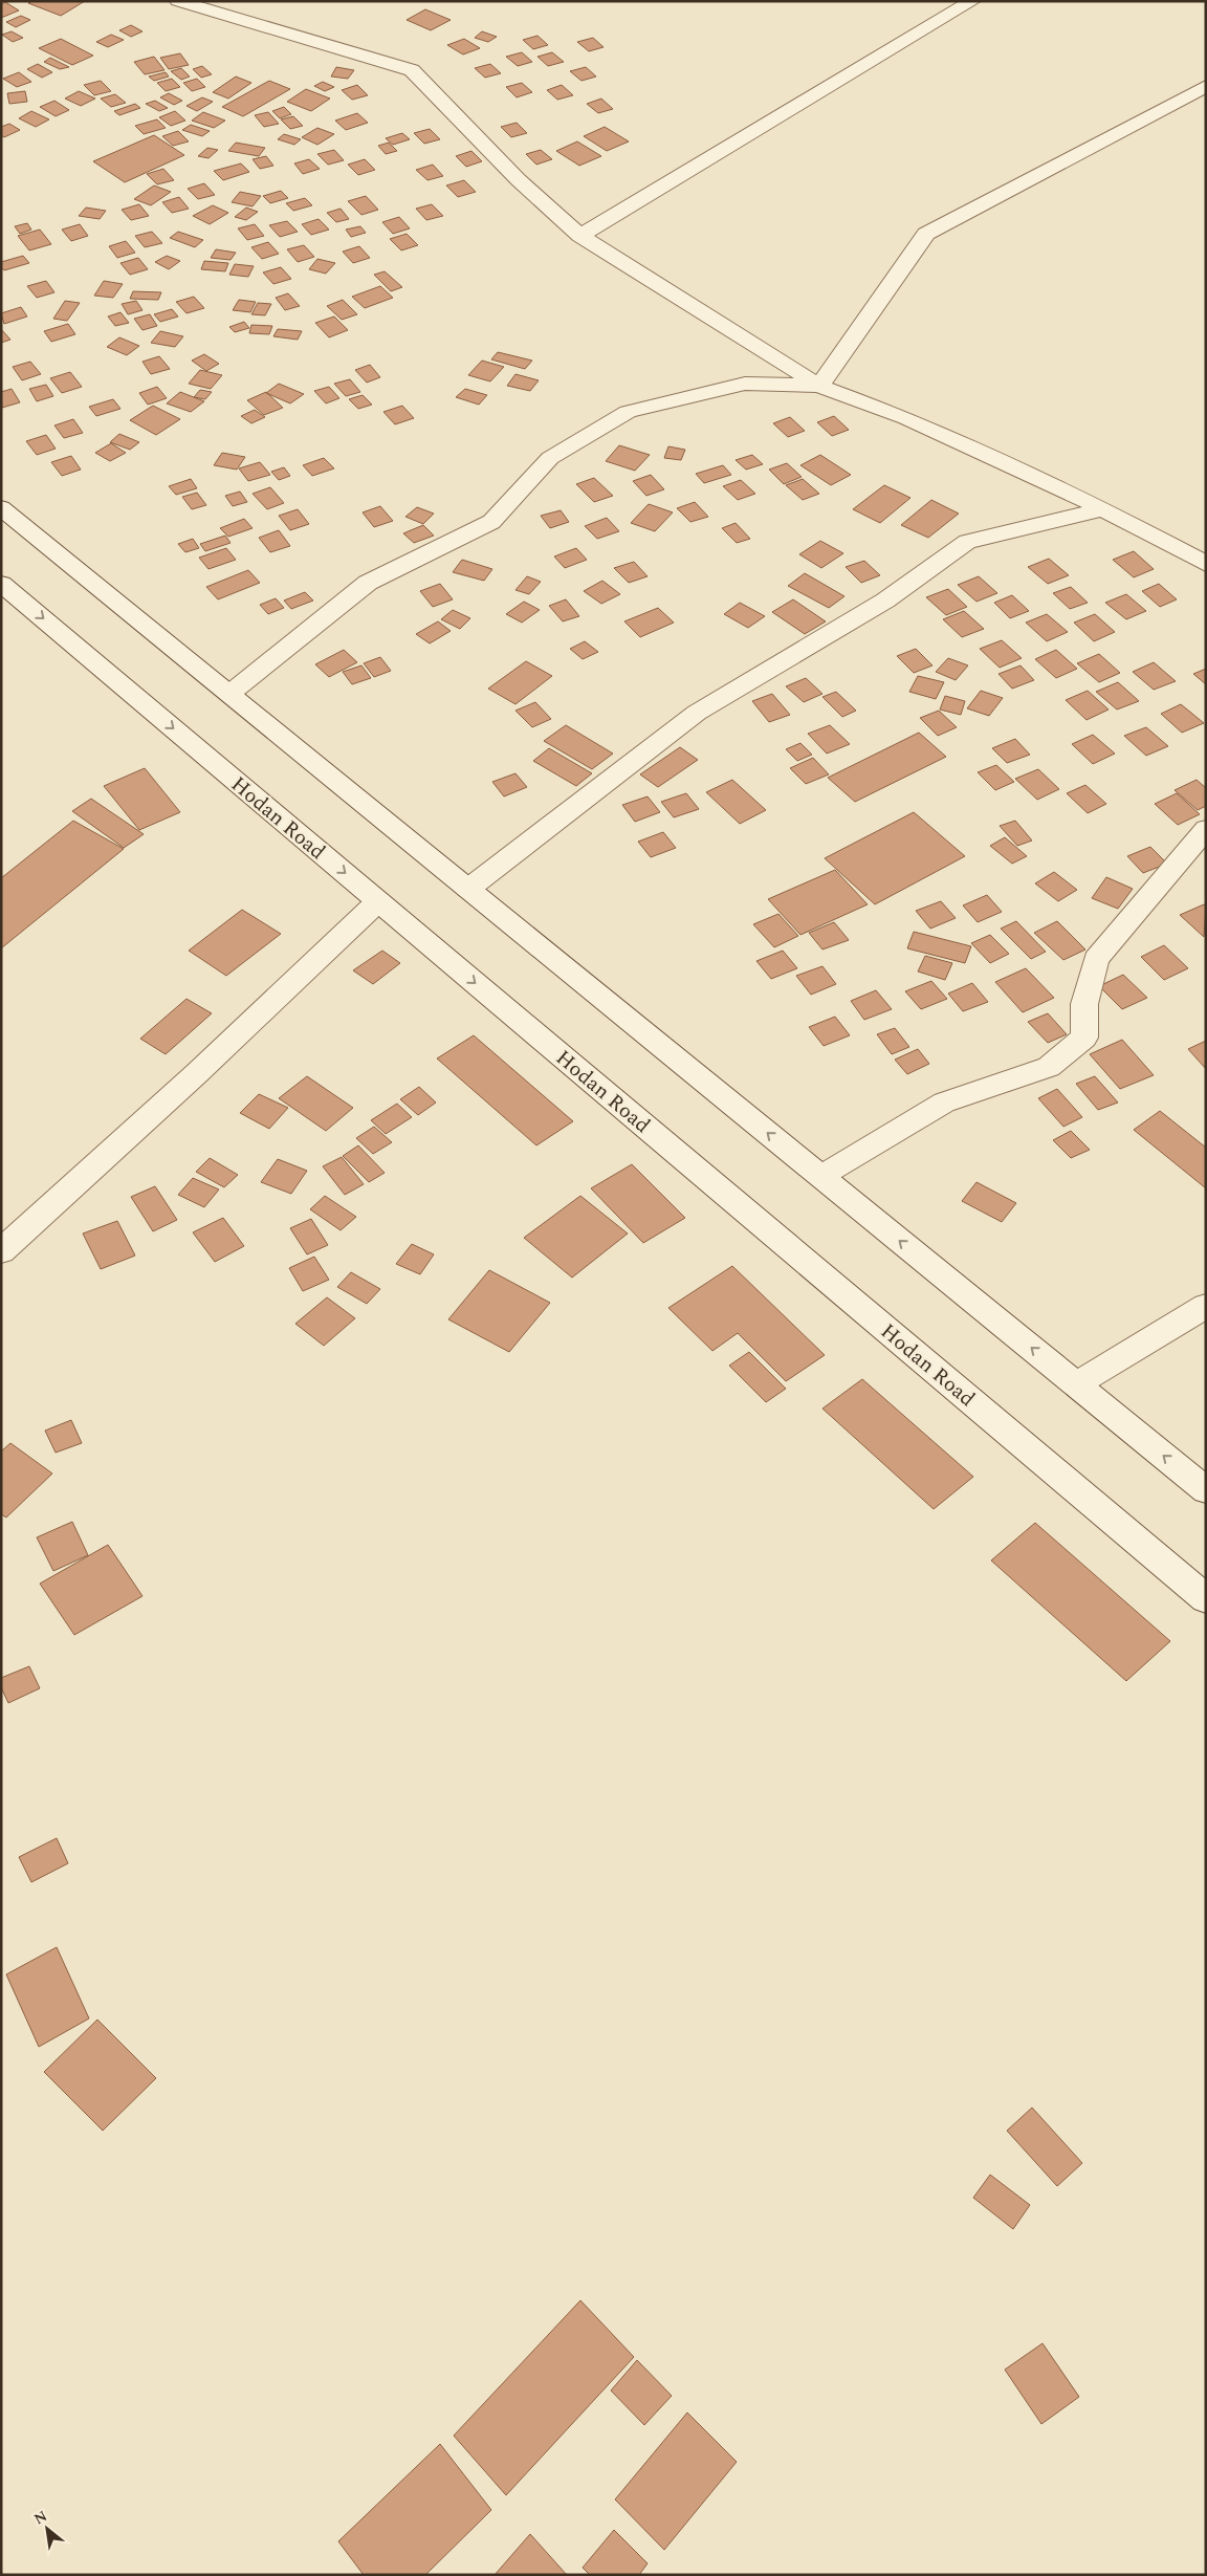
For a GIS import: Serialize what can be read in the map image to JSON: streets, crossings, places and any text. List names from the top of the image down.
{
  "streets": {
    "street": ["Hodan Road"]
  },
  "north": "top left"
}
